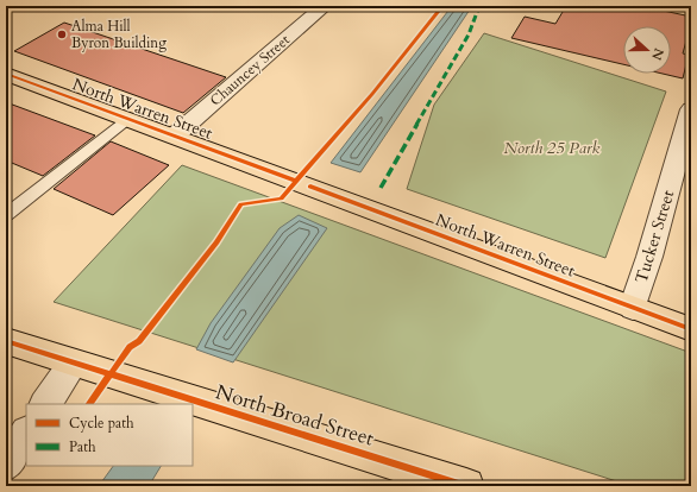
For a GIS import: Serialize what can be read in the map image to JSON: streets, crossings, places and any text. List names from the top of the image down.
{
  "streets": {
    "main road": ["North Warren Street", "North Broad Street"],
    "street": ["Chauncey Street", "Tucker Street"]
  },
  "crossings": [
    ["Chauncey Street", "North Warren Street"],
    ["North Warren Street", "Tucker Street"]
  ],
  "parks": ["North 25 Park"],
  "places": ["Alma Hill Byron Building"],
  "legend": ["Cycle path", "Path"],
  "north": "right"
}
